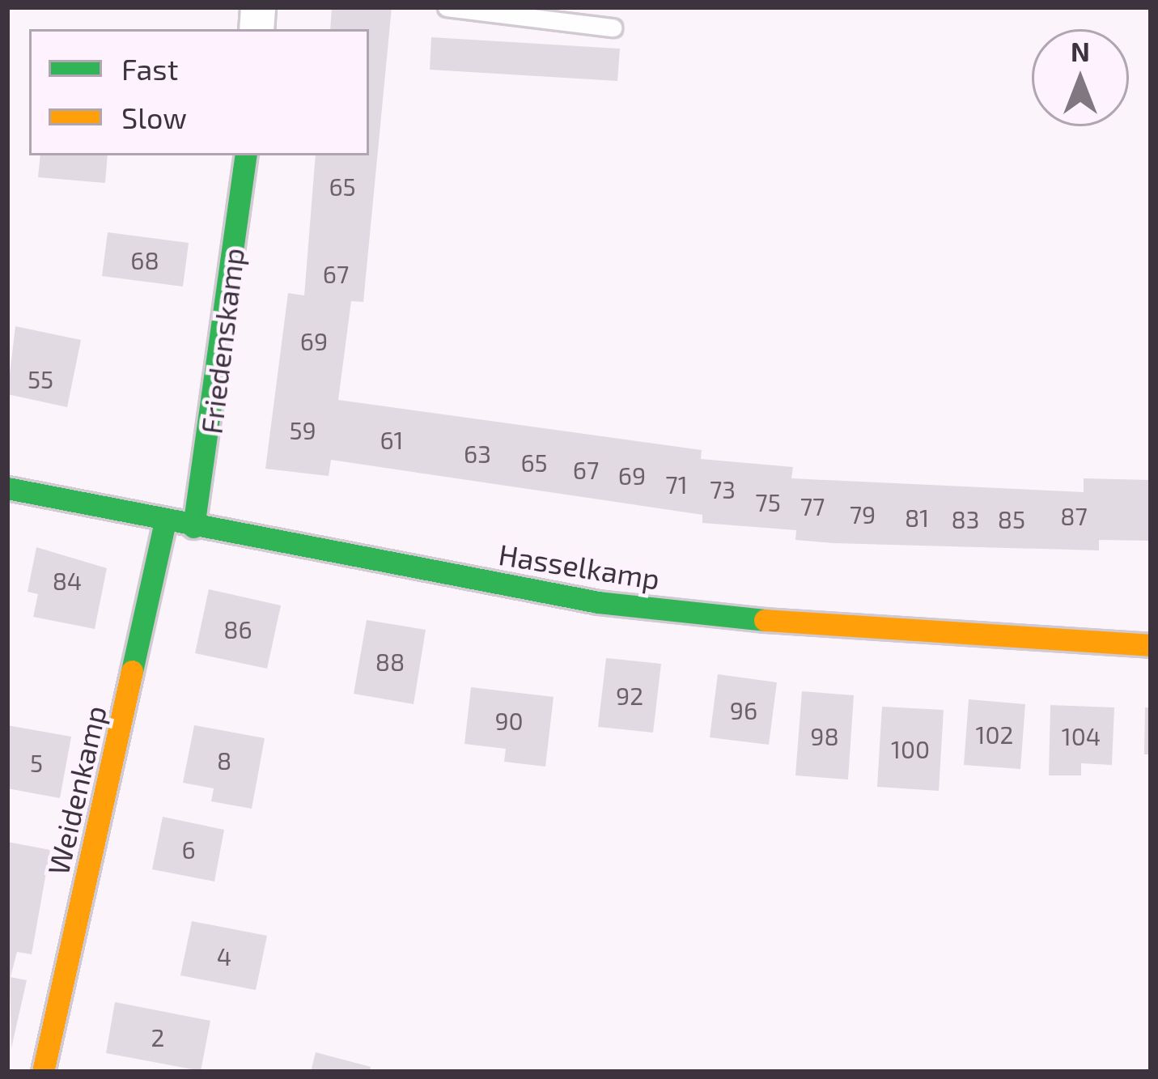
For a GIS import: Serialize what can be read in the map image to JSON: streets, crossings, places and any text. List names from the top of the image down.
{
  "streets": {
    "street": ["Friedenskamp", "Hasselkamp", "Weidenkamp"]
  },
  "crossings": [
    ["Friedenskamp", "Hasselkamp"],
    ["Hasselkamp", "Weidenkamp"]
  ],
  "house_numbers": [
    "65",
    "68",
    "67",
    "69",
    "55",
    "59",
    "61",
    "63",
    "65",
    "67",
    "69",
    "71",
    "73",
    "75",
    "77",
    "79",
    "87",
    "81",
    "83",
    "85",
    "84",
    "86",
    "88",
    "92",
    "96",
    "90",
    "102",
    "98",
    "104",
    "100",
    "8",
    "5",
    "6",
    "4",
    "2"
  ],
  "legend": ["Fast", "Slow"],
  "north": "top"
}
